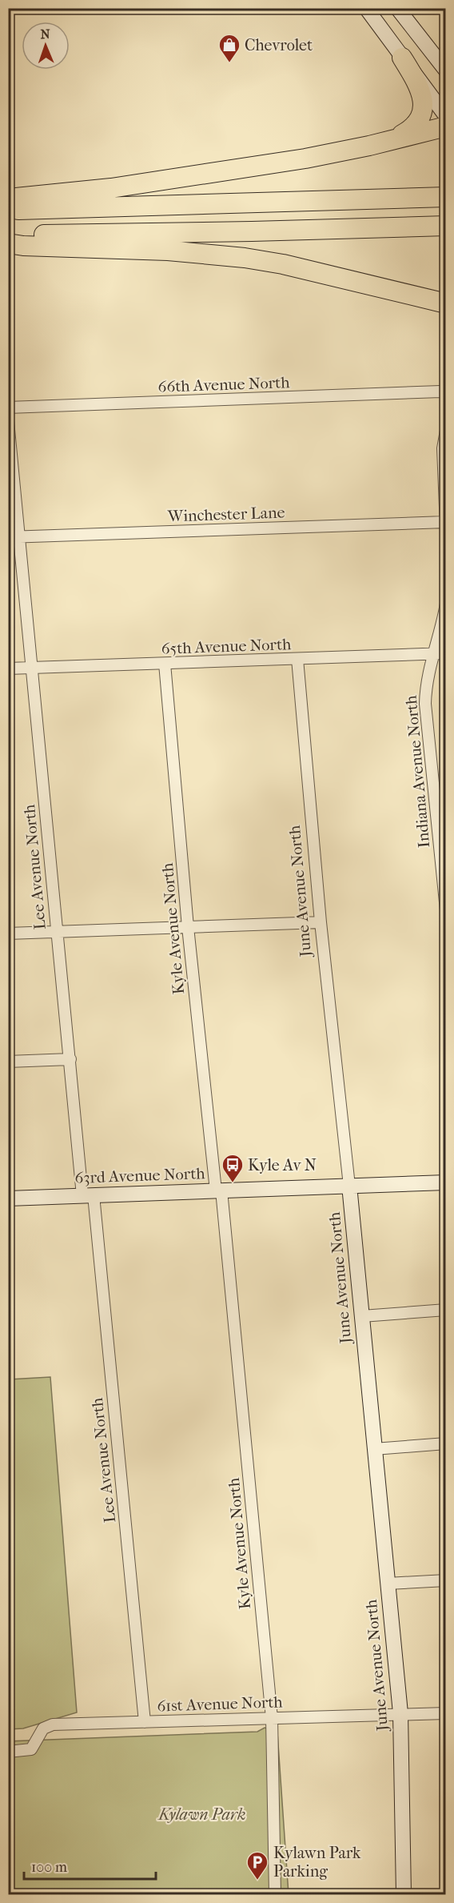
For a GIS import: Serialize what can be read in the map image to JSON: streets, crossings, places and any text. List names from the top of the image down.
{
  "streets": {
    "street": [
      "66th Avenue North",
      "Winchester Lane",
      "65th Avenue North",
      "Indiana Avenue North",
      "Lee Avenue North",
      "June Avenue North",
      "Kyle Avenue North",
      "63rd Avenue North",
      "61st Avenue North"
    ]
  },
  "crossings": [
    ["Winchester Lane", "Lee Avenue North"],
    ["65th Avenue North", "Indiana Avenue North"],
    ["65th Avenue North", "Lee Avenue North"],
    ["65th Avenue North", "June Avenue North"],
    ["65th Avenue North", "Kyle Avenue North"],
    ["Lee Avenue North", "63rd Avenue North"],
    ["Lee Avenue North", "61st Avenue North"],
    ["June Avenue North", "63rd Avenue North"],
    ["June Avenue North", "61st Avenue North"],
    ["Kyle Avenue North", "63rd Avenue North"],
    ["Kyle Avenue North", "61st Avenue North"]
  ],
  "parks": ["Kylawn Park"],
  "places": {
    "shop": ["Chevrolet"],
    "bus stop": ["Kyle Av N"],
    "parking": ["Kylawn Park Parking"]
  },
  "scale_bar": "100 m",
  "north": "top"
}
